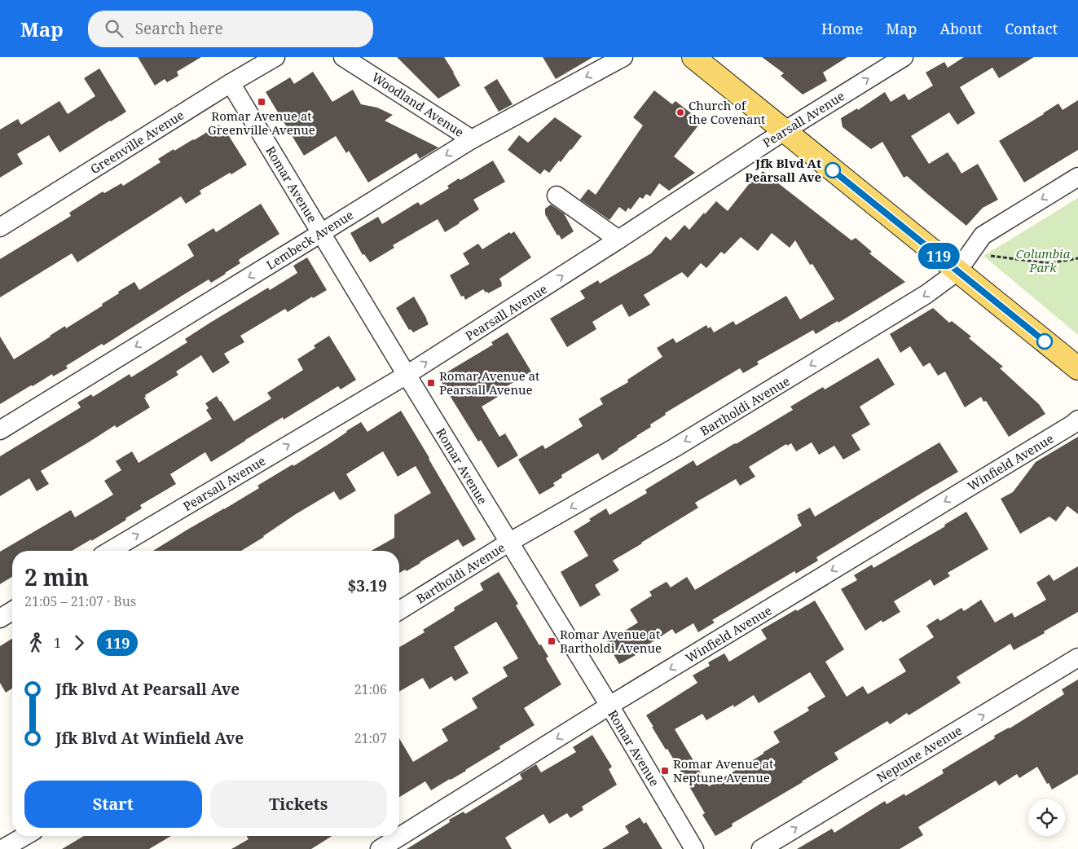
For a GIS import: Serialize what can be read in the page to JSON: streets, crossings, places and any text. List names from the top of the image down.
{
  "streets": {
    "street": [
      "Woodland Avenue",
      "Pearsall Avenue",
      "Greenville Avenue",
      "Romar Avenue",
      "Lembeck Avenue",
      "Bartholdi Avenue",
      "Winfield Avenue",
      "Neptune Avenue"
    ]
  },
  "crossings": [
    ["Woodland Avenue", "Lembeck Avenue"],
    ["Pearsall Avenue", "Romar Avenue"],
    ["Greenville Avenue", "Romar Avenue"],
    ["Romar Avenue", "Lembeck Avenue"],
    ["Romar Avenue", "Bartholdi Avenue"],
    ["Romar Avenue", "Winfield Avenue"]
  ],
  "one_way": [
    "Pearsall Avenue",
    "Lembeck Avenue",
    "Bartholdi Avenue",
    "Winfield Avenue",
    "Neptune Avenue"
  ],
  "parks": ["Columbia Park"],
  "places": {
    "transit": [
      "Romar Avenue at Greenville Avenue",
      "Romar Avenue at Pearsall Avenue",
      "Romar Avenue at Bartholdi Avenue",
      "Romar Avenue at Neptune Avenue"
    ],
    "other": ["Church of the Covenant", "Jfk Blvd At Pearsall Ave"]
  },
  "lines": ["bus line 119"],
  "page": {
    "header": "Map",
    "search": "Search here",
    "nav": [
      "Home",
      "Map",
      "About",
      "Contact"
    ],
    "on_map": "119",
    "heading": ["2 min", "21:05 – 21:07 · Bus", "$3.19"],
    "legs": ["1", "119"],
    "list": [
      {
        "name": "Jfk Blvd At Pearsall Ave",
        "value": "21:06"
      },
      {
        "name": "Jfk Blvd At Winfield Ave",
        "value": "21:07"
      }
    ],
    "buttons": ["Start", "Tickets"]
  }
}
